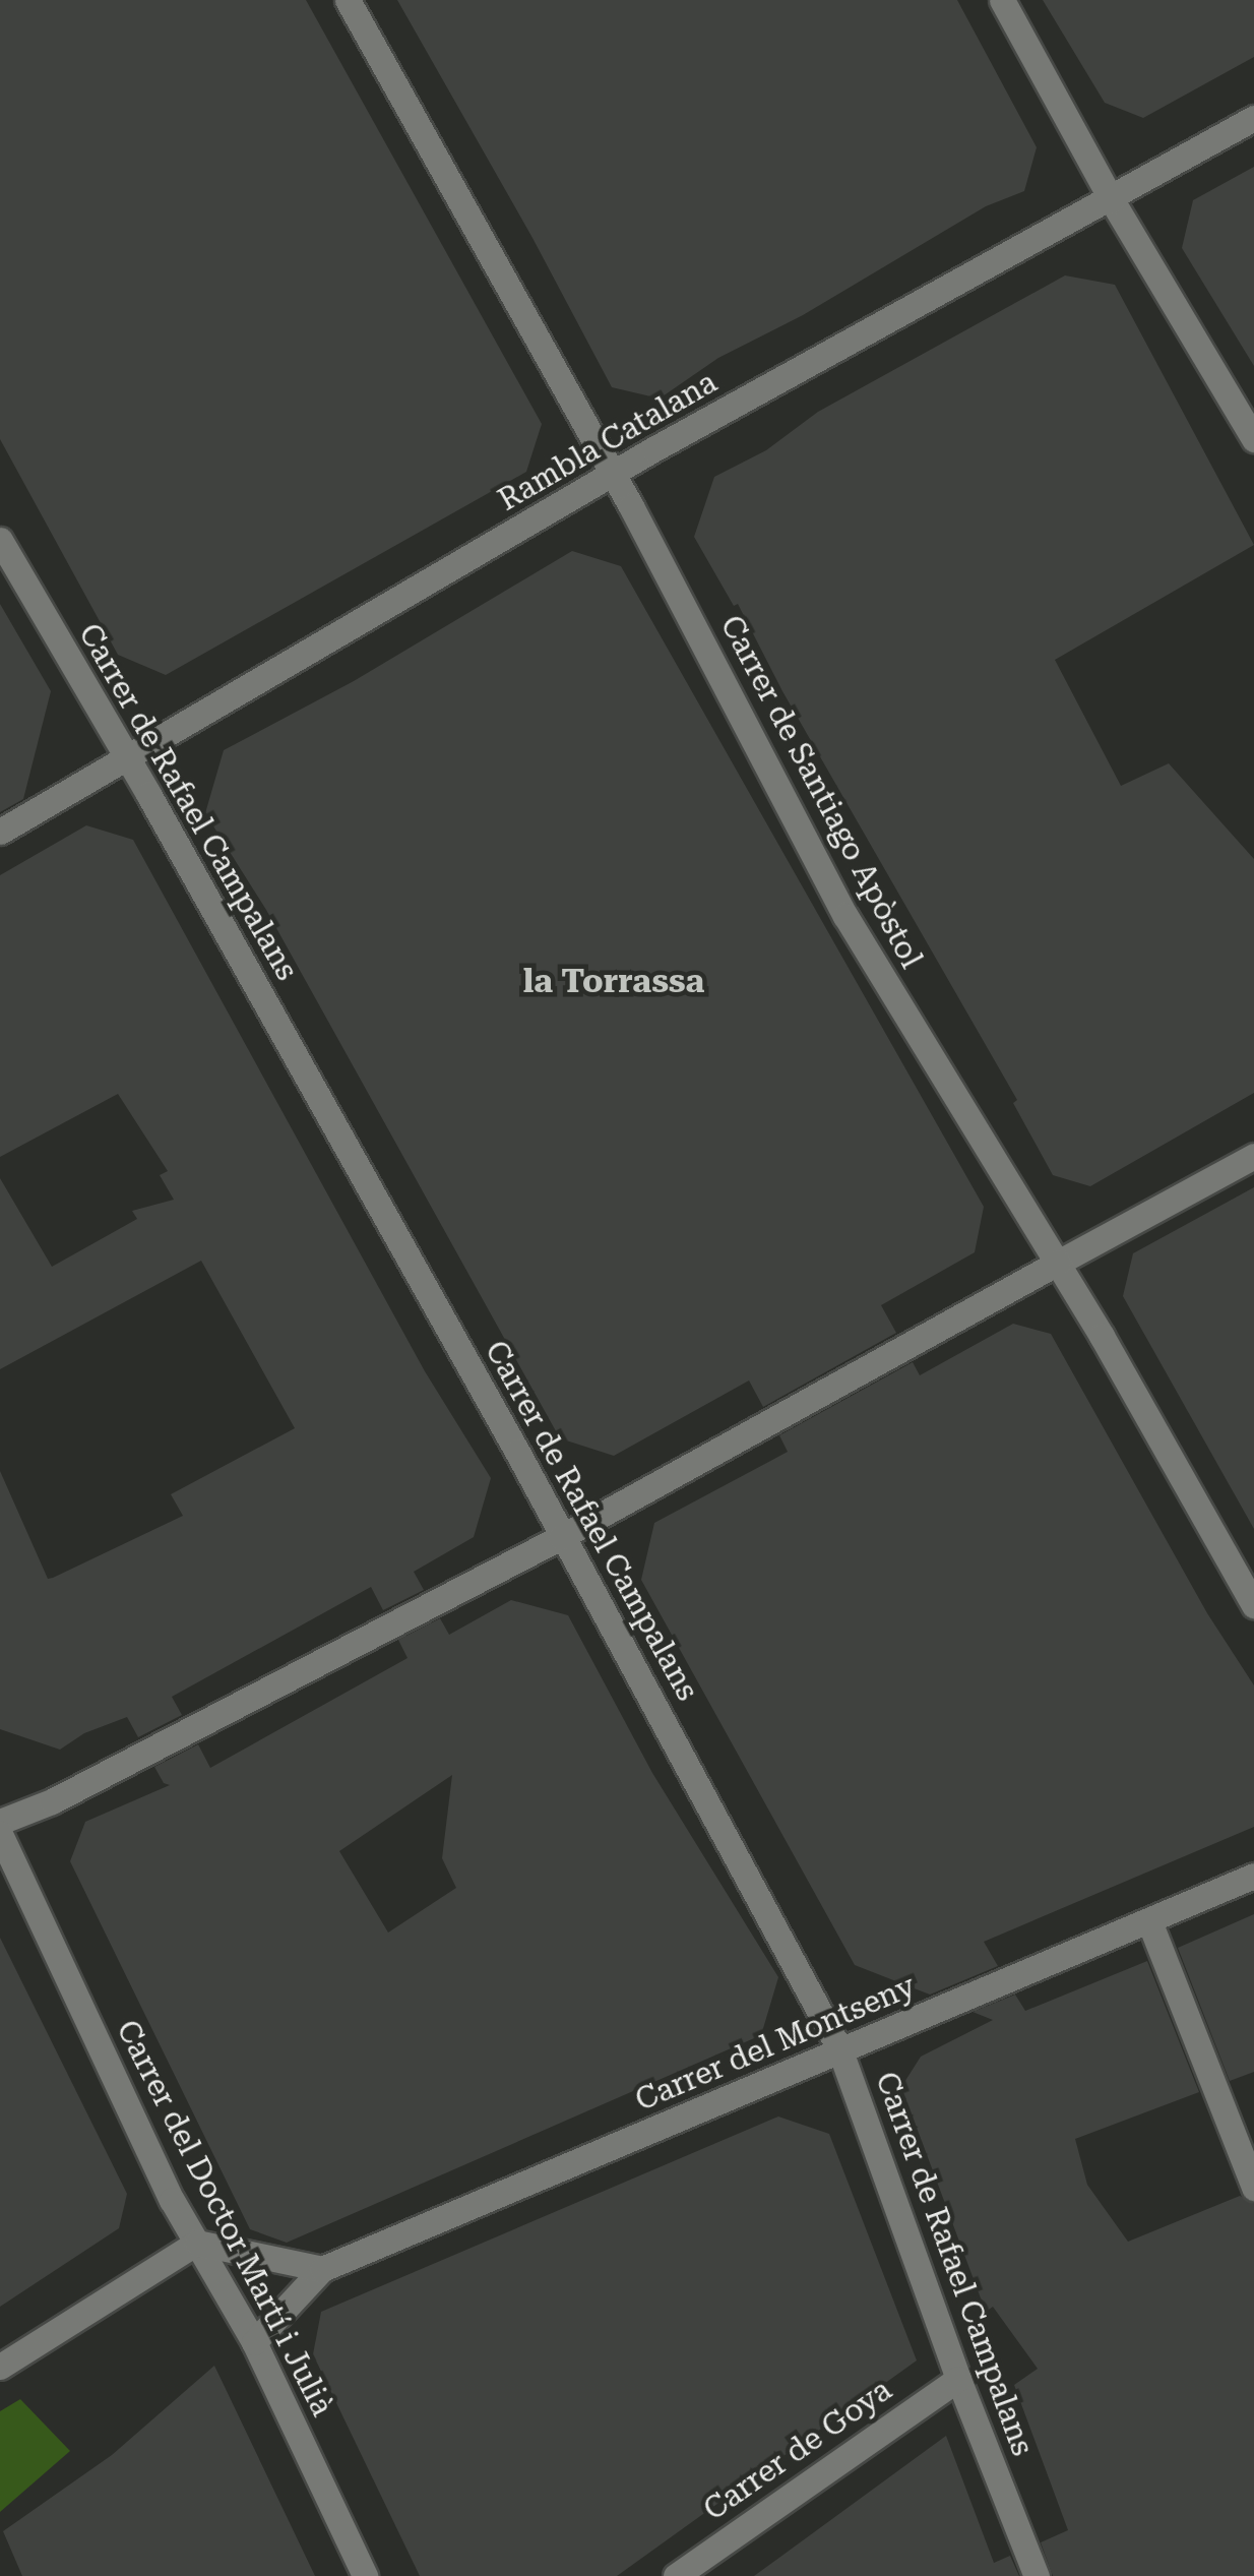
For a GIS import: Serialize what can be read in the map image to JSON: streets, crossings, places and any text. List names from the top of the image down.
{
  "streets": {
    "street": [
      "Rambla Catalana",
      "Carrer de Santiago Apòstol",
      "Carrer de Rafael Campalans",
      "Carrer del Montseny",
      "Carrer del Doctor Martí i Julià",
      "Carrer de Goya"
    ]
  },
  "crossings": [
    ["Rambla Catalana", "Carrer de Santiago Apòstol"],
    ["Rambla Catalana", "Carrer de Rafael Campalans"],
    ["Carrer de Rafael Campalans", "Carrer del Montseny"],
    ["Carrer de Rafael Campalans", "Carrer de Goya"],
    ["Carrer del Montseny", "Carrer del Doctor Martí i Julià"]
  ],
  "districts": ["la Torrassa"]
}
